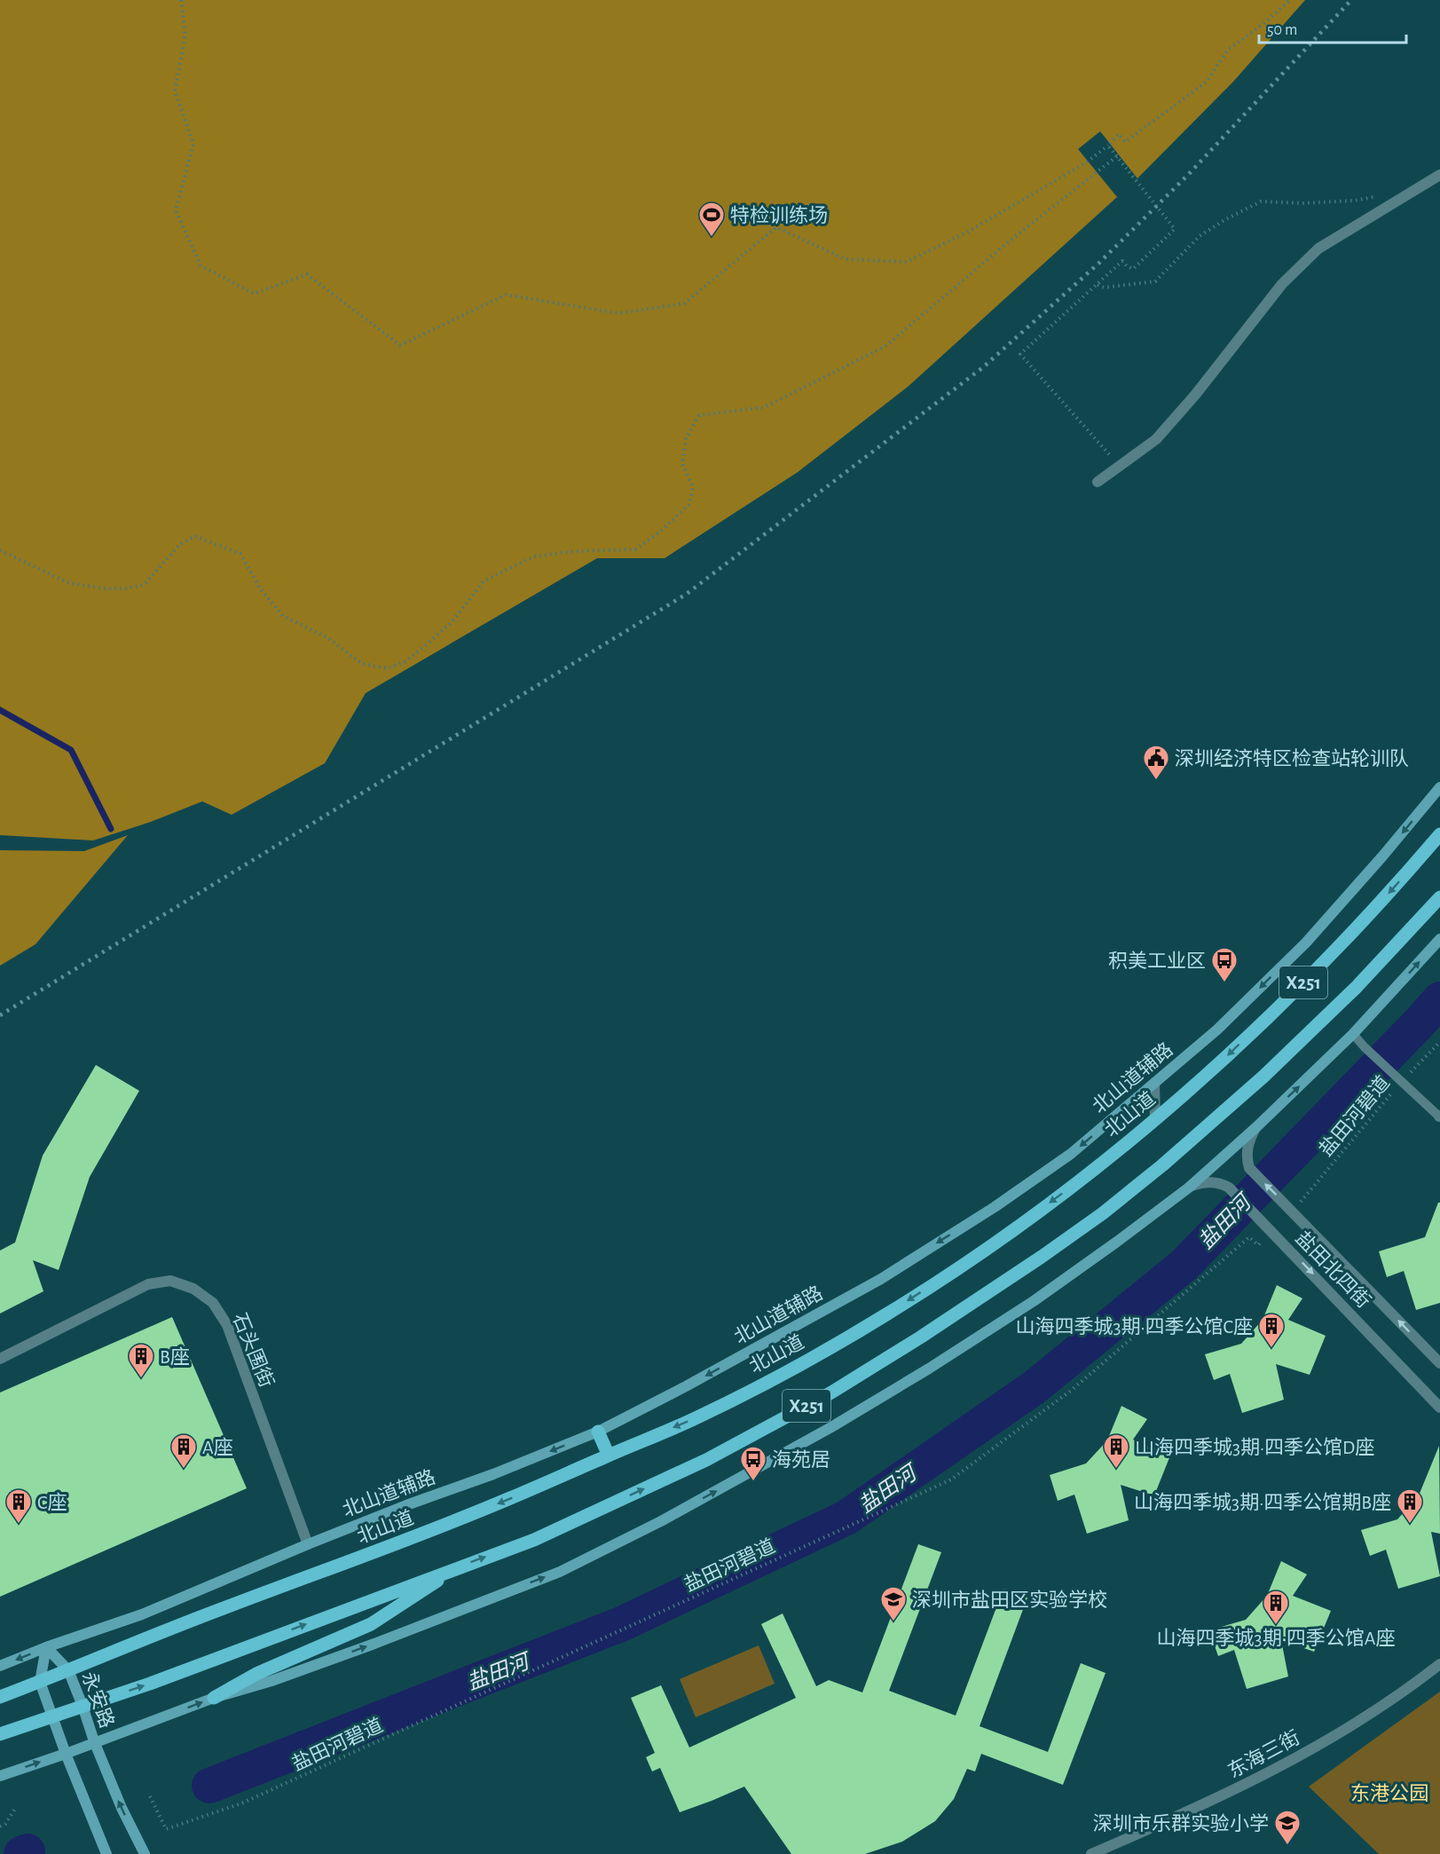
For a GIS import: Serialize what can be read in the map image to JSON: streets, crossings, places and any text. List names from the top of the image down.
{
  "streets": {
    "main road": ["X251", "北山道"],
    "street": [
      "北山道辅路",
      "盐田北四街",
      "石头围街",
      "永安路",
      "东海三街"
    ],
    "path": ["盐田河碧道"]
  },
  "crossings": [
    ["X251", "永安路"],
    ["北山道辅路", "石头围街"],
    ["北山道辅路", "永安路"],
    ["北山道", "永安路"],
    ["盐田河碧道", "盐田北四街"]
  ],
  "one_way": ["北山道辅路"],
  "water": ["盐田河"],
  "parks": ["东港公园"],
  "places": {
    "sports": ["特检训练场"],
    "public building": ["深圳经济特区检查站轮训队"],
    "bus stop": ["积美工业区", "海苑居"],
    "building": [
      "山海四季城3期·四季公馆C座",
      "B座",
      "A座",
      "山海四季城3期·四季公馆D座",
      "C座",
      "山海四季城3期·四季公馆期B座",
      "山海四季城3期·四季公馆A座"
    ],
    "school or university": ["深圳市盐田区实验学校", "深圳市乐群实验小学"]
  },
  "scale_bar": "50 m"
}
